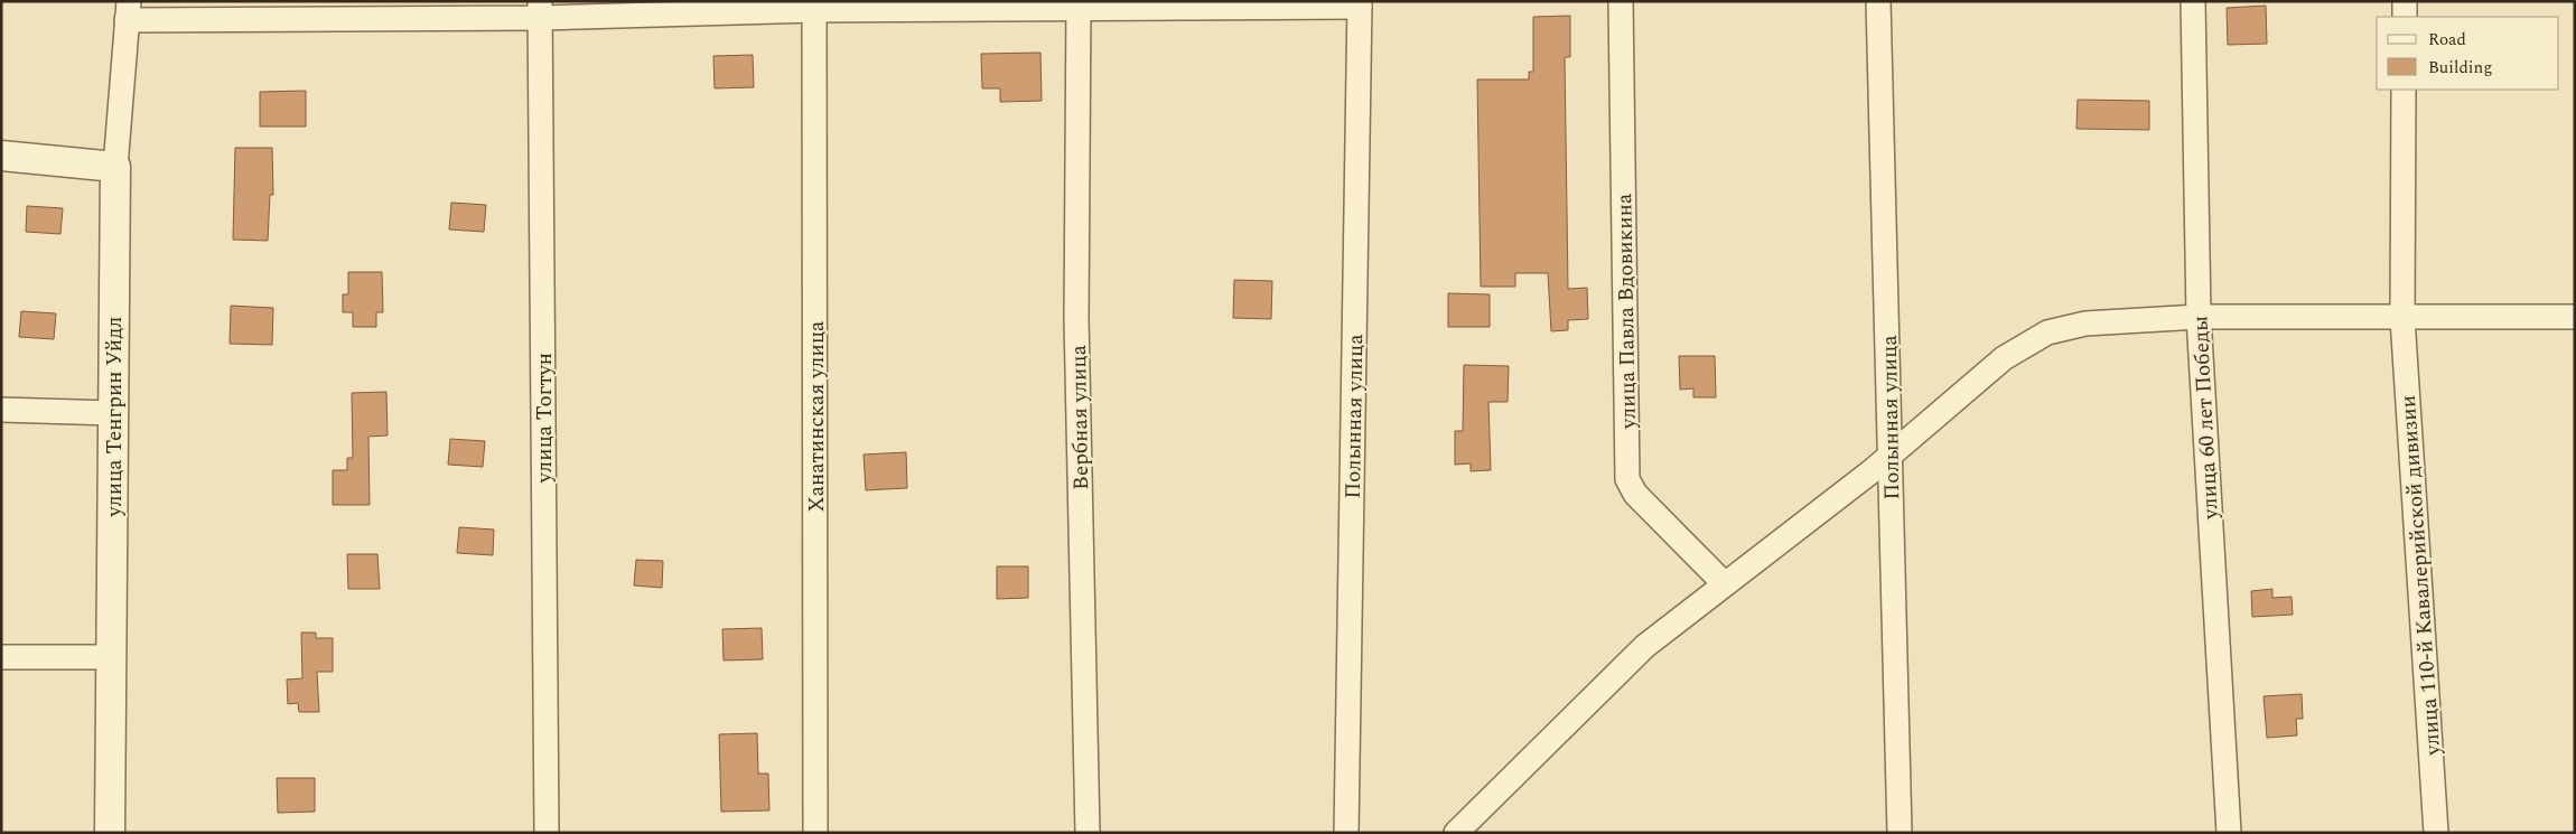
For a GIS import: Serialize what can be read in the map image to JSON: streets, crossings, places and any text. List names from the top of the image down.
{
  "streets": {
    "street": [
      "улица Павла Вдовикина",
      "улица Тенгрин Уйдл",
      "Ханатинская улица",
      "Полынная улица",
      "улица Тогтун",
      "Вербная улица",
      "улица 60 лет Победы",
      "улица 110-й Кавалерийской дивизии"
    ]
  },
  "legend": ["Road", "Building"]
}
